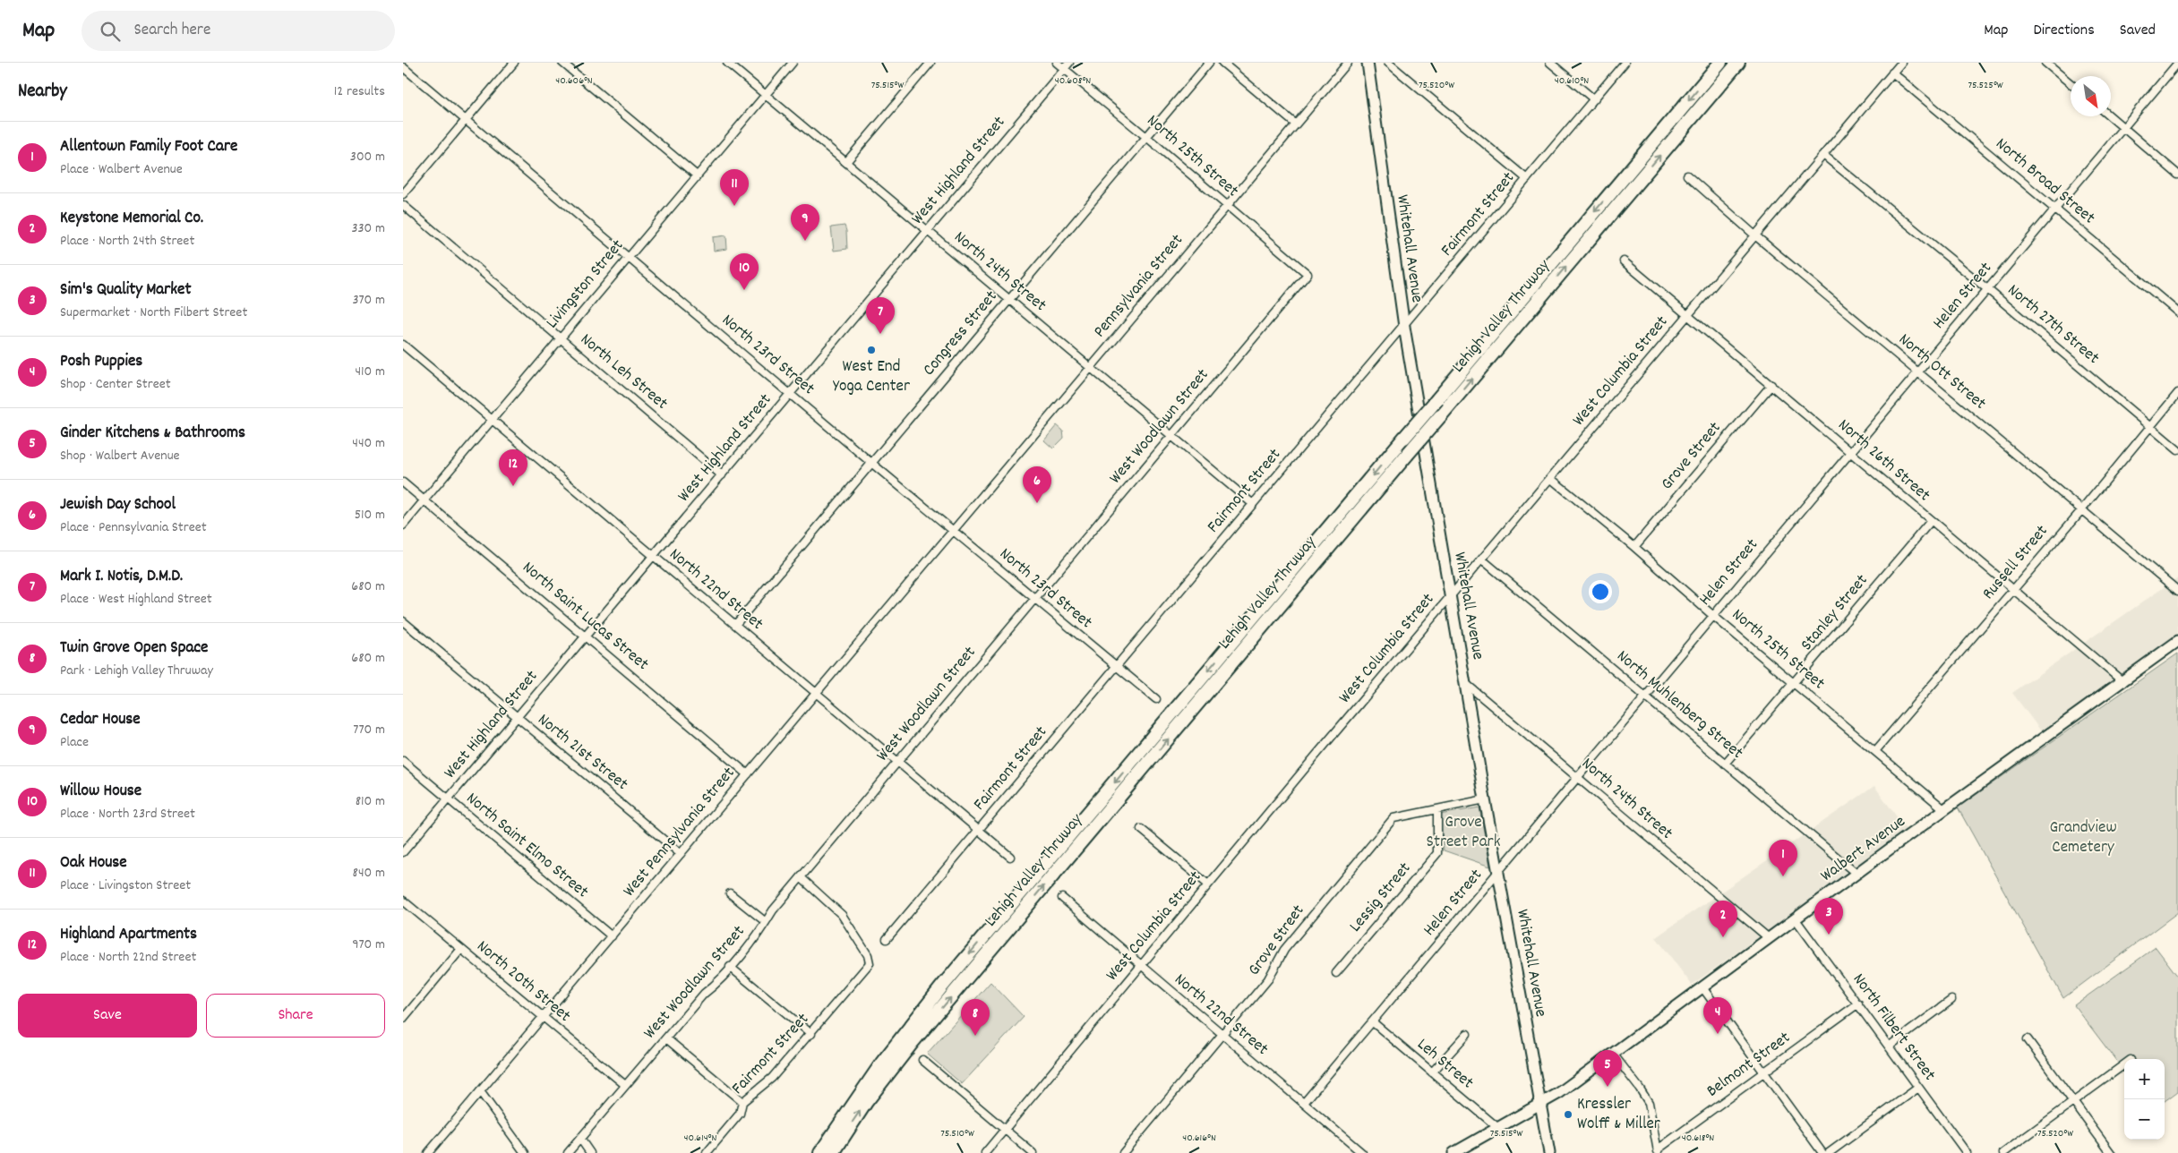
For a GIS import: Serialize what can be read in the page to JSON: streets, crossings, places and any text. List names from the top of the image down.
{
  "streets": {
    "highway": ["Lehigh Valley Thruway"],
    "street": [
      "North 25th Street",
      "West Highland Street",
      "North Broad Street",
      "Fairmont Street",
      "Whitehall Avenue",
      "North 24th Street",
      "Livingston Street",
      "Pennsylvania Street",
      "Helen Street",
      "North 27th Street",
      "Congress Street",
      "North 23rd Street",
      "West Columbia Street",
      "North Leh Street",
      "North Ott Street",
      "West Woodlawn Street",
      "Grove Street",
      "North 26th Street",
      "Russell Street",
      "North 22nd Street",
      "Stanley Street",
      "North Saint Lucas Street",
      "North Muhlenberg Street",
      "North 21st Street",
      "West Pennsylvania Street",
      "North Saint Elmo Street",
      "Walbert Avenue",
      "Lessig Street",
      "North 20th Street",
      "North Filbert Street",
      "Leh Street",
      "Belmont Street"
    ]
  },
  "crossings": [
    ["North 25th Street", "West Highland Street"],
    ["North 25th Street", "Pennsylvania Street"],
    ["North 25th Street", "Helen Street"],
    ["North 25th Street", "Congress Street"],
    ["North 25th Street", "West Columbia Street"],
    ["North 25th Street", "West Woodlawn Street"],
    ["North 25th Street", "Grove Street"],
    ["North 25th Street", "Russell Street"],
    ["North 25th Street", "Stanley Street"],
    ["North 25th Street", "Walbert Avenue"],
    ["West Highland Street", "North 24th Street"],
    ["West Highland Street", "North 23rd Street"],
    ["West Highland Street", "North Leh Street"],
    ["West Highland Street", "North 22nd Street"],
    ["West Highland Street", "North Saint Lucas Street"],
    ["West Highland Street", "North 21st Street"],
    ["West Highland Street", "North Saint Elmo Street"],
    ["North Broad Street", "Helen Street"],
    ["North Broad Street", "West Columbia Street"],
    ["Fairmont Street", "Whitehall Avenue"],
    ["Fairmont Street", "North 24th Street"],
    ["Fairmont Street", "North 23rd Street"],
    ["Fairmont Street", "West Woodlawn Street"],
    ["Fairmont Street", "North 22nd Street"],
    ["Whitehall Avenue", "North 24th Street"],
    ["Whitehall Avenue", "Helen Street"],
    ["Whitehall Avenue", "West Columbia Street"],
    ["Whitehall Avenue", "Grove Street"],
    ["Whitehall Avenue", "Walbert Avenue"],
    ["North 24th Street", "Livingston Street"],
    ["North 24th Street", "Pennsylvania Street"],
    ["North 24th Street", "Helen Street"],
    ["North 24th Street", "Congress Street"],
    ["North 24th Street", "West Woodlawn Street"],
    ["North 24th Street", "Walbert Avenue"],
    ["Livingston Street", "North 23rd Street"],
    ["Livingston Street", "North Leh Street"],
    ["Livingston Street", "North 22nd Street"],
    ["Livingston Street", "North Saint Lucas Street"],
    ["Pennsylvania Street", "North 23rd Street"],
    ["Pennsylvania Street", "West Pennsylvania Street"],
    ["Helen Street", "North 27th Street"],
    ["Helen Street", "North Ott Street"],
    ["Helen Street", "North 26th Street"],
    ["Helen Street", "North 22nd Street"],
    ["Helen Street", "North Muhlenberg Street"],
    ["Helen Street", "Leh Street"],
    ["North 27th Street", "West Columbia Street"],
    ["North 27th Street", "Russell Street"],
    ["Congress Street", "North 23rd Street"],
    ["Congress Street", "North 22nd Street"],
    ["North 23rd Street", "West Woodlawn Street"],
    ["North 23rd Street", "West Pennsylvania Street"],
    ["West Columbia Street", "North Ott Street"],
    ["West Columbia Street", "North 26th Street"],
    ["West Columbia Street", "North 22nd Street"],
    ["West Columbia Street", "North Muhlenberg Street"],
    ["North Ott Street", "Russell Street"],
    ["West Woodlawn Street", "North 22nd Street"],
    ["West Woodlawn Street", "North 20th Street"],
    ["Grove Street", "North 26th Street"],
    ["Grove Street", "North 22nd Street"],
    ["Grove Street", "Lessig Street"],
    ["North 26th Street", "Russell Street"],
    ["North 26th Street", "Stanley Street"],
    ["North 26th Street", "Walbert Avenue"],
    ["North 22nd Street", "West Pennsylvania Street"],
    ["Stanley Street", "North Muhlenberg Street"],
    ["North Saint Lucas Street", "West Pennsylvania Street"],
    ["North Muhlenberg Street", "Walbert Avenue"],
    ["North 21st Street", "West Pennsylvania Street"],
    ["West Pennsylvania Street", "North Saint Elmo Street"],
    ["West Pennsylvania Street", "North 20th Street"],
    ["Walbert Avenue", "North Filbert Street"],
    ["Walbert Avenue", "Leh Street"],
    ["North Filbert Street", "Belmont Street"]
  ],
  "parks": ["Grove Street Park", "Grandview Cemetery"],
  "places": ["West End Yoga Center", "Kressler Wolff & Miller"],
  "north": "bottom right",
  "page": {
    "header": "Map",
    "search": "Search here",
    "nav": ["Map", "Directions", "Saved"],
    "heading": ["Nearby", "12 results"],
    "list": [
      {
        "mark": "1",
        "name": "Allentown Family Foot Care",
        "note": "Place · Walbert Avenue",
        "value": "300 m"
      },
      {
        "mark": "2",
        "name": "Keystone Memorial Co.",
        "note": "Place · North 24th Street",
        "value": "330 m"
      },
      {
        "mark": "3",
        "name": "Sim's Quality Market",
        "note": "Supermarket · North Filbert Street",
        "value": "370 m"
      },
      {
        "mark": "4",
        "name": "Posh Puppies",
        "note": "Shop · Center Street",
        "value": "410 m"
      },
      {
        "mark": "5",
        "name": "Ginder Kitchens & Bathrooms",
        "note": "Shop · Walbert Avenue",
        "value": "440 m"
      },
      {
        "mark": "6",
        "name": "Jewish Day School",
        "note": "Place · Pennsylvania Street",
        "value": "510 m"
      },
      {
        "mark": "7",
        "name": "Mark I. Notis, D.M.D.",
        "note": "Place · West Highland Street",
        "value": "680 m"
      },
      {
        "mark": "8",
        "name": "Twin Grove Open Space",
        "note": "Park · Lehigh Valley Thruway",
        "value": "680 m"
      },
      {
        "mark": "9",
        "name": "Cedar House",
        "note": "Place",
        "value": "770 m"
      },
      {
        "mark": "10",
        "name": "Willow House",
        "note": "Place · North 23rd Street",
        "value": "810 m"
      },
      {
        "mark": "11",
        "name": "Oak House",
        "note": "Place · Livingston Street",
        "value": "840 m"
      },
      {
        "mark": "12",
        "name": "Highland Apartments",
        "note": "Place · North 22nd Street",
        "value": "970 m"
      }
    ],
    "pins": [
      "11",
      "9",
      "10",
      "7",
      "12",
      "6",
      "1",
      "3",
      "2",
      "4",
      "8",
      "5"
    ],
    "buttons": ["Save", "Share"],
    "map_buttons": ["+", "−"]
  },
  "coordinates": [
    "40.606°N",
    "40.608°N",
    "40.610°N",
    "75.525°W",
    "75.515°W",
    "75.520°W",
    "75.510°W",
    "40.614°N",
    "40.616°N",
    "40.618°N"
  ]
}
